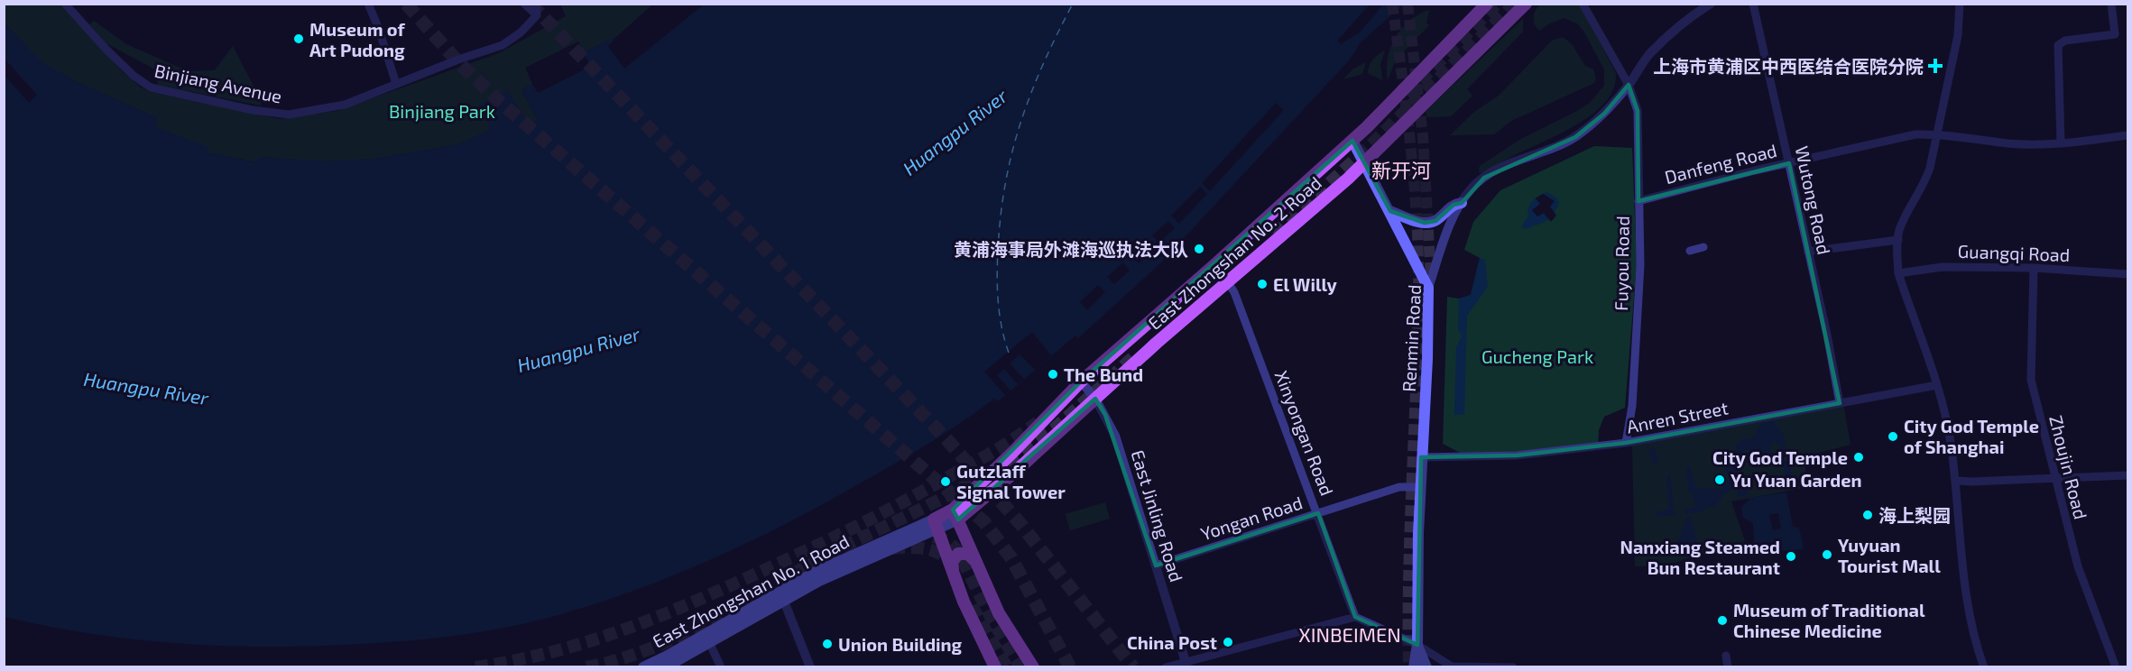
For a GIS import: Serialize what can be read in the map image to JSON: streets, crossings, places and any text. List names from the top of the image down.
{
  "streets": {
    "main road": ["East Zhongshan No. 2 Road", "Renmin Road", "East Zhongshan No. 1 Road"],
    "street": [
      "Binjiang Avenue",
      "Danfeng Road",
      "Wutong Road",
      "Guangqi Road",
      "Fuyou Road",
      "Anren Street",
      "Xinyongan Road",
      "Zhoujin Road",
      "East Jinling Road",
      "Yongan Road"
    ]
  },
  "crossings": [
    ["Danfeng Road", "Wutong Road"],
    ["Danfeng Road", "Fuyou Road"],
    ["Wutong Road", "Anren Street"],
    ["East Zhongshan No. 2 Road", "Xinyongan Road"],
    ["East Zhongshan No. 2 Road", "East Jinling Road"],
    ["Guangqi Road", "Zhoujin Road"],
    ["Fuyou Road", "Renmin Road"],
    ["Fuyou Road", "Anren Street"],
    ["Renmin Road", "Anren Street"],
    ["Renmin Road", "Yongan Road"],
    ["Xinyongan Road", "Yongan Road"],
    ["East Jinling Road", "Yongan Road"]
  ],
  "districts": ["新开河", "XINBEIMEN"],
  "water": ["Huangpu River"],
  "parks": ["Binjiang Park", "Gucheng Park"],
  "places": {
    "other": [
      "Museum of Art Pudong",
      "黄浦海事局外滩海巡执法大队",
      "El Willy",
      "The Bund",
      "City God Temple of Shanghai",
      "City God Temple",
      "Yu Yuan Garden",
      "Gutzlaff Signal Tower",
      "海上梨园",
      "Yuyuan Tourist Mall",
      "Nanxiang Steamed Bun Restaurant",
      "Museum of Traditional Chinese Medicine",
      "China Post",
      "Union Building"
    ],
    "health": ["上海市黄浦区中西医结合医院分院"]
  }
}
